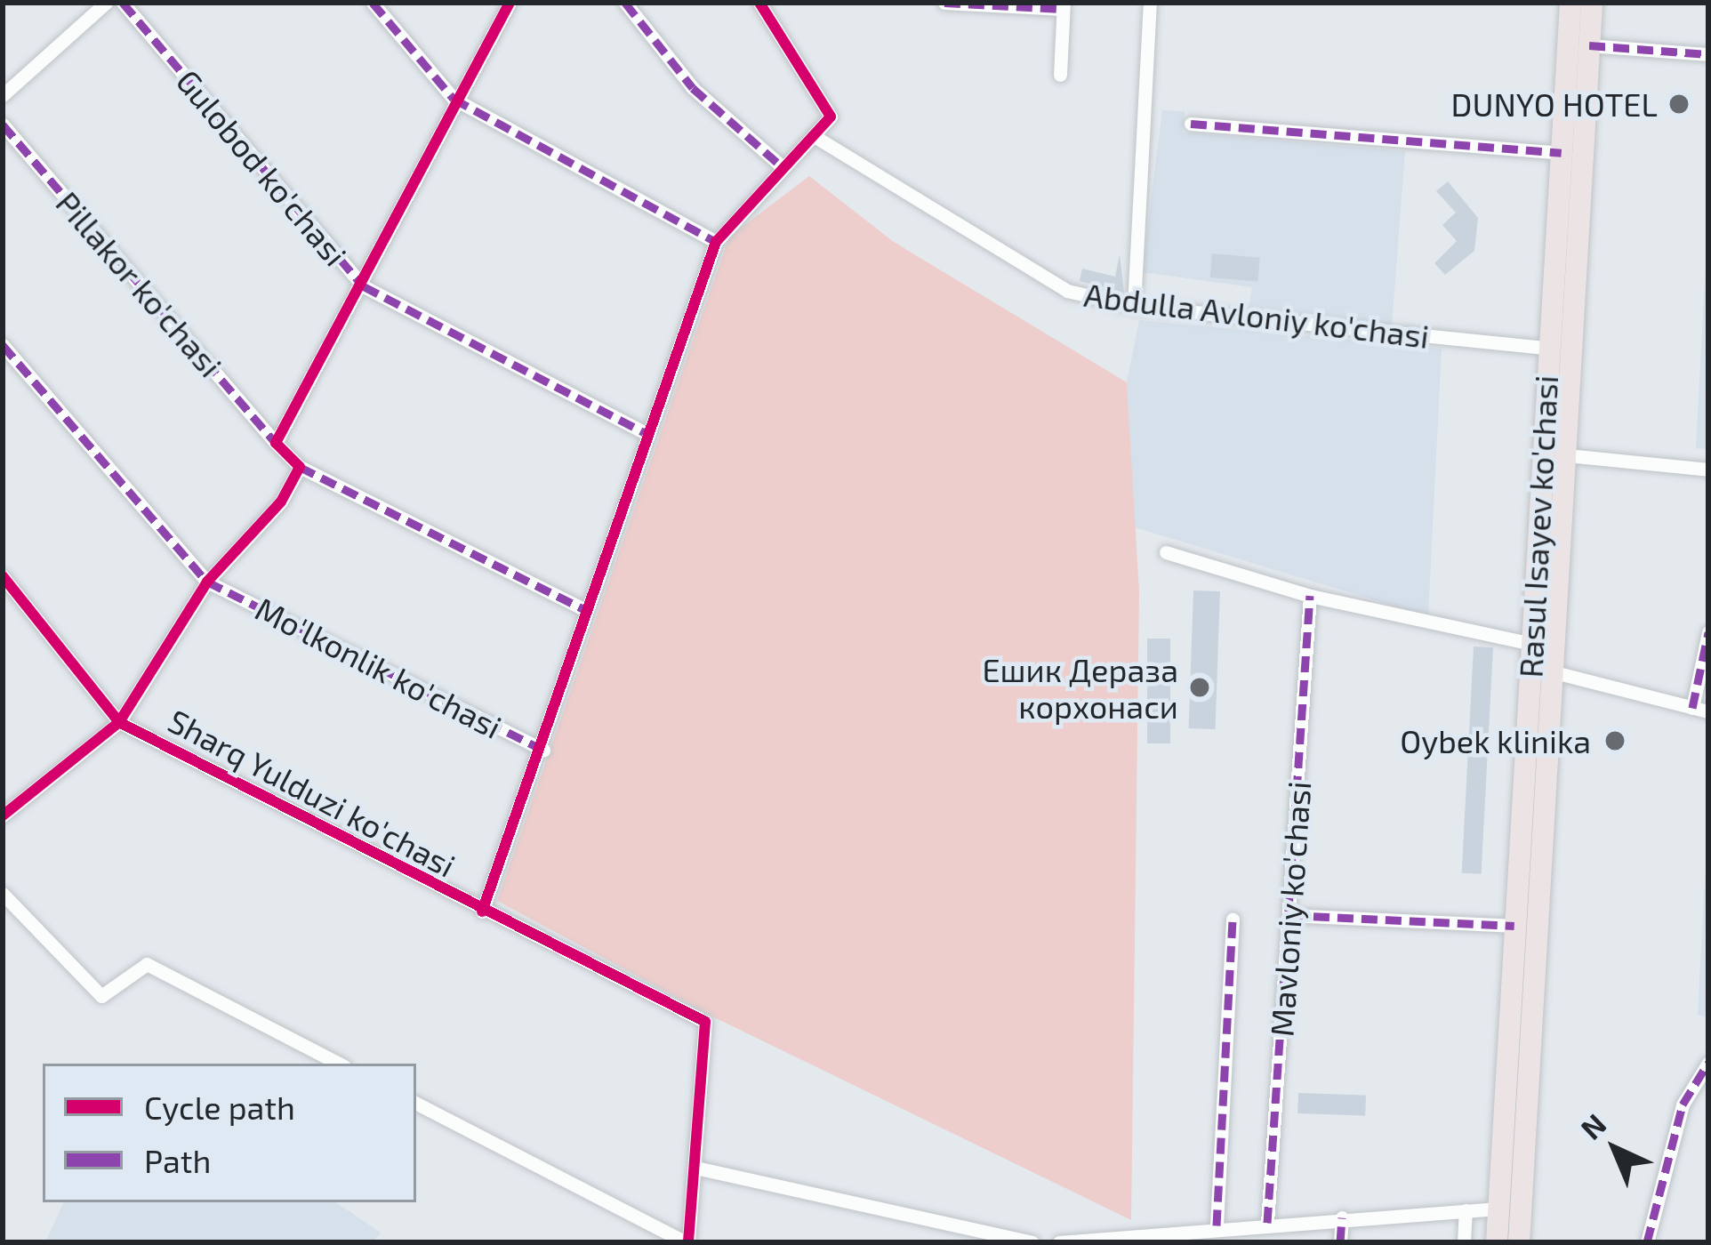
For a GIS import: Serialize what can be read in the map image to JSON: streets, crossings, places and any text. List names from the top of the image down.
{
  "streets": {
    "main road": ["Rasul Isayev ko'chasi"],
    "street": [
      "Gulobod ko'chasi",
      "Pillakor ko'chasi",
      "Abdulla Avloniy ko'chasi",
      "Mo'lkonlik ko'chasi",
      "Sharq Yulduzi ko'chasi",
      "Mavloniy ko'chasi"
    ]
  },
  "crossings": [
    ["Abdulla Avloniy ko'chasi", "Rasul Isayev ko'chasi"]
  ],
  "places": ["DUNYO HOTEL", "Ешик Дераза корхонаси", "Oybek klinika"],
  "legend": ["Cycle path", "Path"],
  "north": "top left"
}
